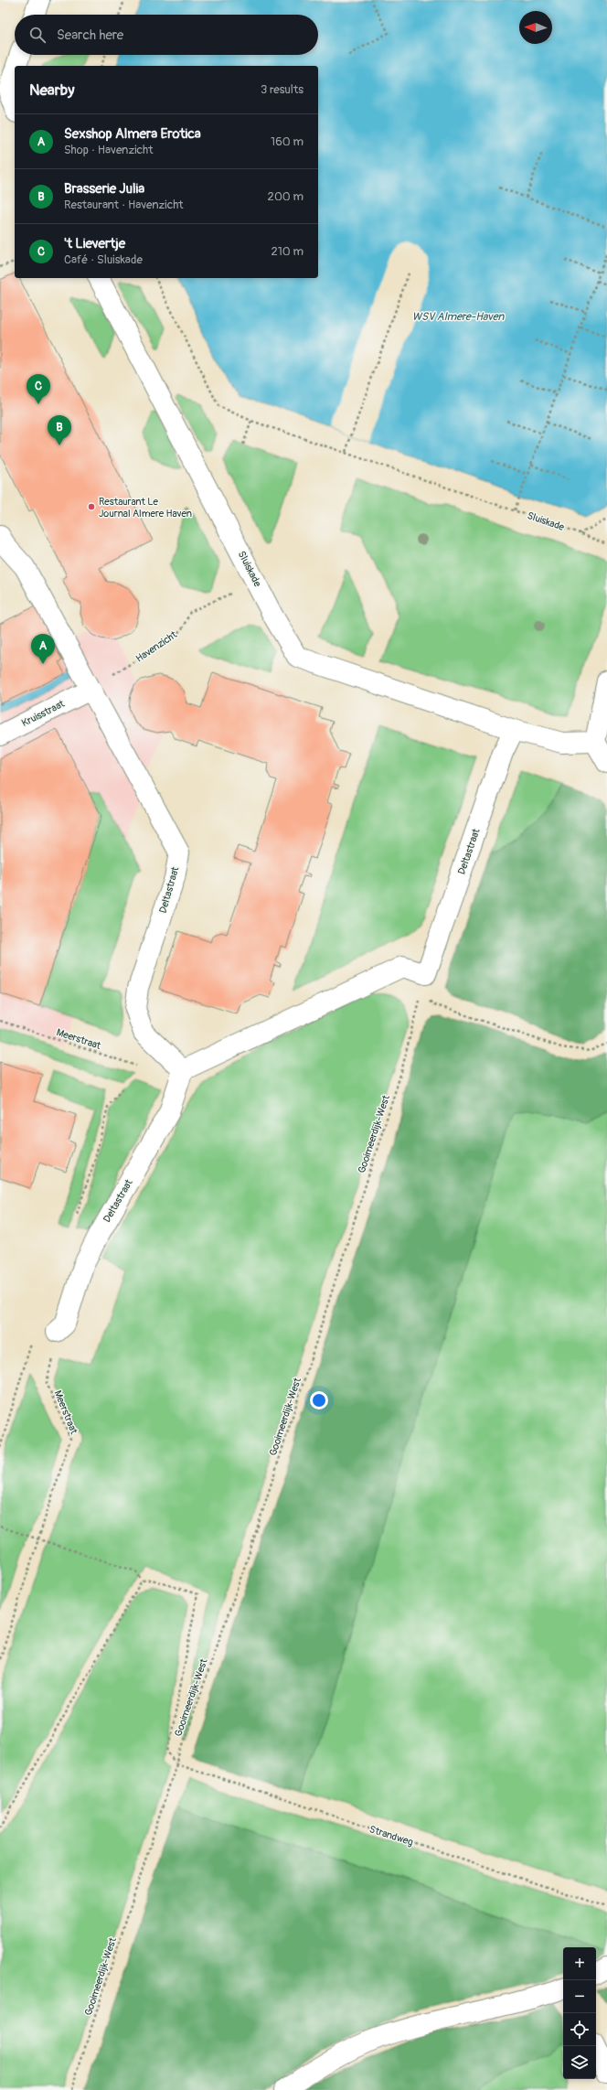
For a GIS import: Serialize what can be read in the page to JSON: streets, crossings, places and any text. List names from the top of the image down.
{
  "streets": {
    "street": ["Sluiskade", "Kruisstraat", "Deltastraat"],
    "path": [
      "Havenzicht",
      "Meerstraat",
      "Gooimeerdijk-West",
      "Strandweg"
    ]
  },
  "crossings": [
    ["Sluiskade", "Havenzicht"],
    ["Sluiskade", "Deltastraat"],
    ["Havenzicht", "Kruisstraat"],
    ["Havenzicht", "Deltastraat"],
    ["Kruisstraat", "Deltastraat"],
    ["Deltastraat", "Meerstraat"],
    ["Deltastraat", "Gooimeerdijk-West"],
    ["Gooimeerdijk-West", "Strandweg"]
  ],
  "water": ["WSV Almere-Haven"],
  "places": ["Restaurant Le Journal Almere Haven"],
  "north": "left",
  "page": {
    "search": "Search here",
    "heading": ["Nearby", "3 results"],
    "list": [
      {
        "mark": "A",
        "name": "Sexshop Almera Erotica",
        "note": "Shop · Havenzicht",
        "value": "160 m"
      },
      {
        "mark": "B",
        "name": "Brasserie Julia",
        "note": "Restaurant · Havenzicht",
        "value": "200 m"
      },
      {
        "mark": "C",
        "name": "'t Lievertje",
        "note": "Café · Sluiskade",
        "value": "210 m"
      }
    ],
    "pins": ["C", "B", "A"],
    "map_buttons": ["+", "−"]
  }
}
